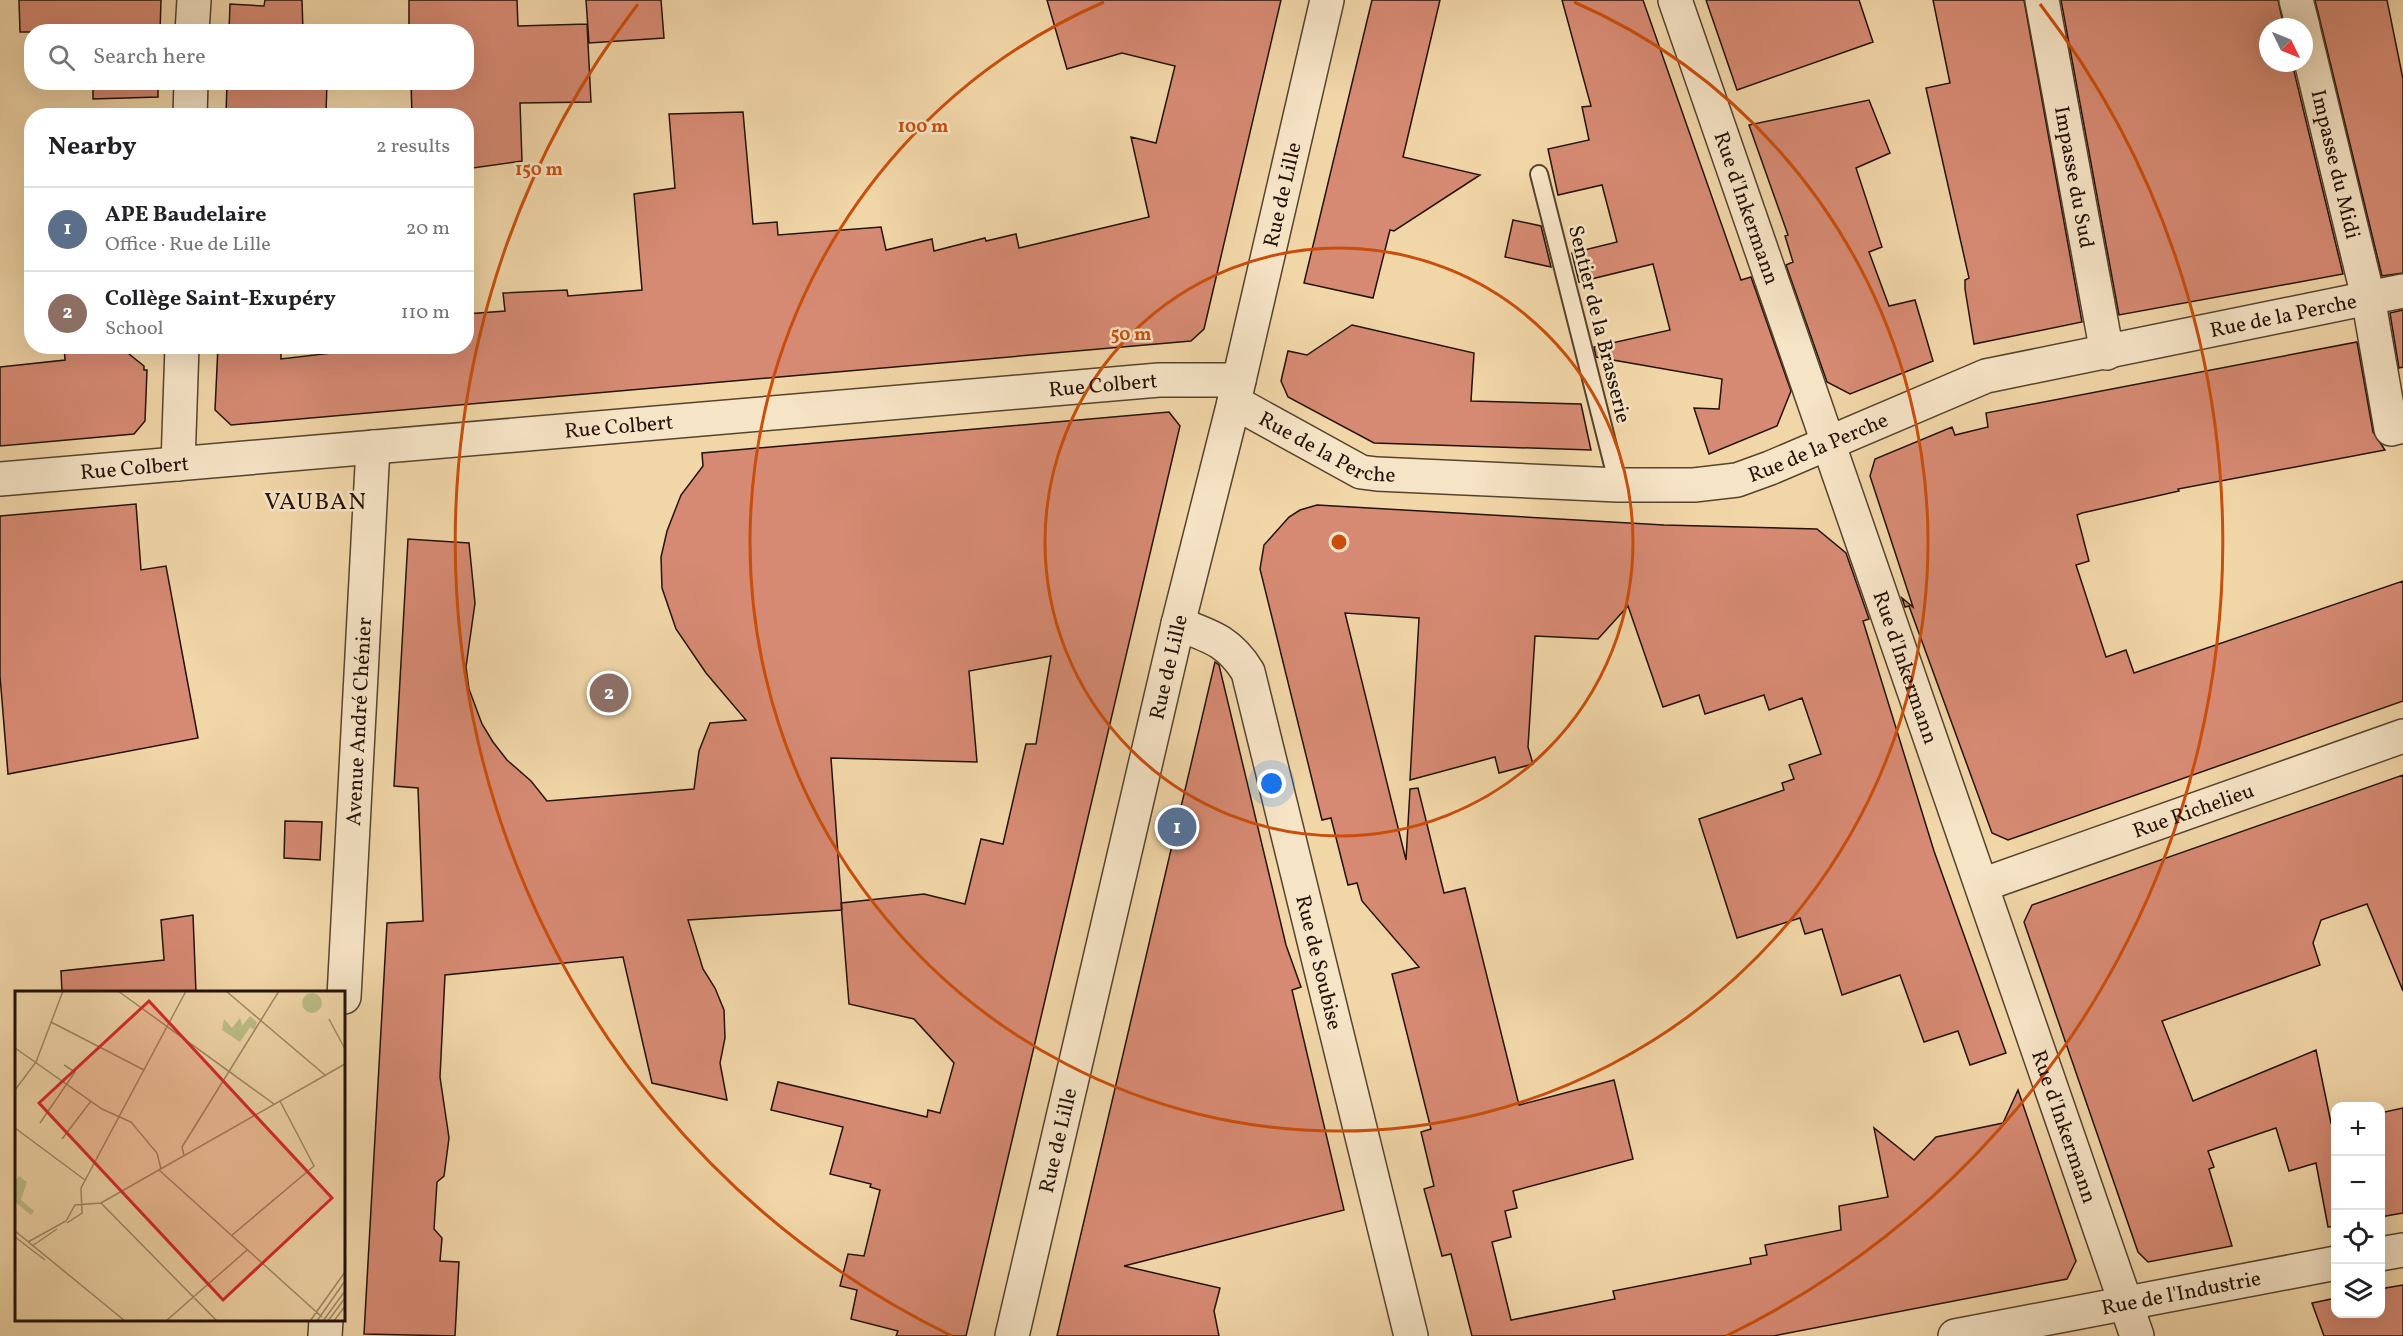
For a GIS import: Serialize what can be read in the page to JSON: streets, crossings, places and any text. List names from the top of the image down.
{
  "streets": {
    "street": [
      "Impasse du Midi",
      "Impasse du Sud",
      "Rue de Lille",
      "Rue d'Inkermann",
      "Rue de la Perche",
      "Rue Colbert",
      "Avenue André Chénier",
      "Rue Richelieu",
      "Rue de Soubise",
      "Rue de l'Industrie"
    ],
    "lane": ["Sentier de la Brasserie"]
  },
  "crossings": [
    ["Impasse du Midi", "Rue de la Perche"],
    ["Impasse du Sud", "Rue de la Perche"],
    ["Rue de Lille", "Rue de la Perche"],
    ["Rue de Lille", "Rue Colbert"],
    ["Rue de Lille", "Rue de Soubise"],
    ["Rue d'Inkermann", "Rue de la Perche"],
    ["Rue d'Inkermann", "Rue Richelieu"],
    ["Rue d'Inkermann", "Rue de l'Industrie"],
    ["Rue de la Perche", "Sentier de la Brasserie"],
    ["Rue de la Perche", "Rue Colbert"],
    ["Rue Colbert", "Avenue André Chénier"]
  ],
  "districts": ["VAUBAN"],
  "north": "bottom right",
  "page": {
    "search": "Search here",
    "heading": ["Nearby", "2 results"],
    "list": [
      {
        "mark": "1",
        "name": "APE Baudelaire",
        "note": "Office · Rue de Lille",
        "value": "20 m"
      },
      {
        "mark": "2",
        "name": "Collège Saint-Exupéry",
        "note": "School",
        "value": "110 m"
      }
    ],
    "pins": ["2", "1"],
    "map_buttons": ["+", "−"]
  },
  "rings": ["100 m", "150 m", "50 m"]
}
